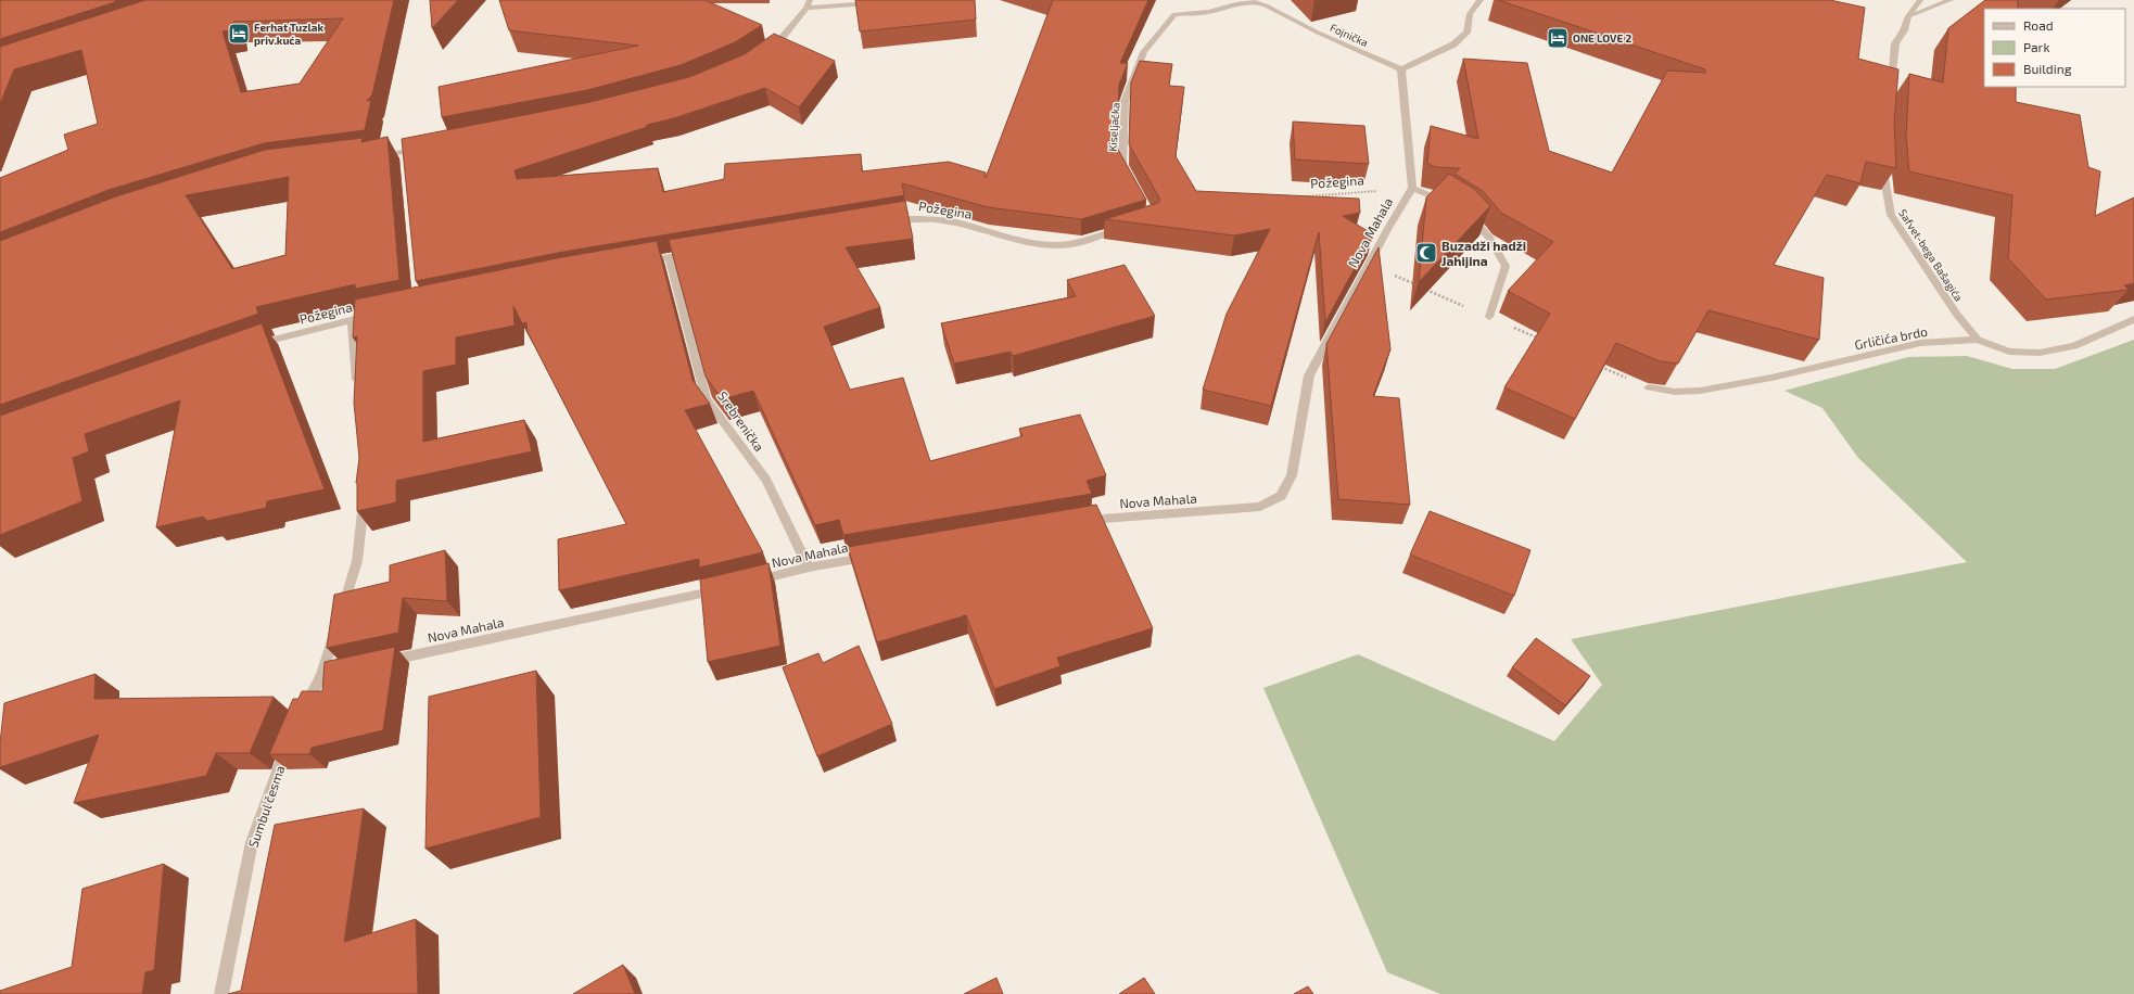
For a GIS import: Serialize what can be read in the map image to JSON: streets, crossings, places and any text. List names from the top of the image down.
{
  "streets": {
    "street": [
      "Fojnička",
      "Kiseljačka",
      "Požegina",
      "Nova Mahala",
      "Safvet-bega Bašagića",
      "Grličića brdo",
      "Srebrenička",
      "Sumbul česma"
    ]
  },
  "crossings": [
    ["Fojnička", "Kiseljačka"],
    ["Požegina", "Nova Mahala"],
    ["Nova Mahala", "Srebrenička"],
    ["Safvet-bega Bašagića", "Grličića brdo"]
  ],
  "places": {
    "hotel": ["Ferhat Tuzlak priv.kuća", "ONE LOVE 2"],
    "mosque": ["Buzadži hadži Jahijina"]
  },
  "legend": ["Road", "Park", "Building"]
}
